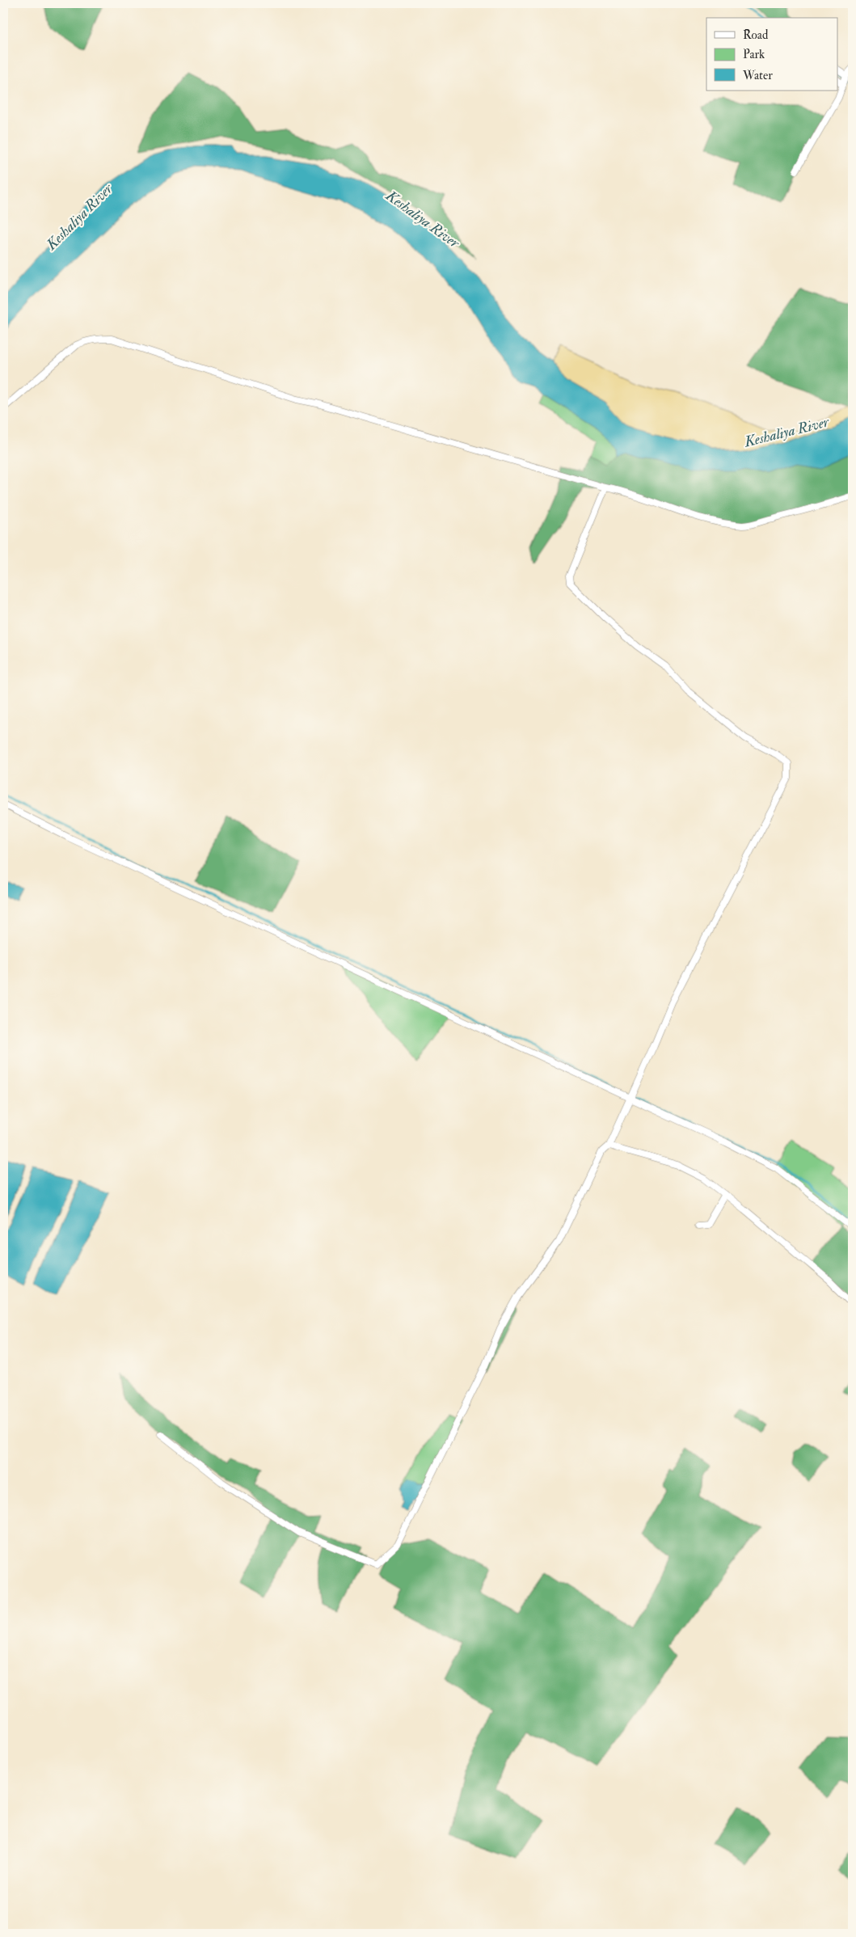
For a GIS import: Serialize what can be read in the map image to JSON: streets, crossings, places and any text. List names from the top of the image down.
{
  "water": ["Keshaliya River"],
  "legend": ["Road", "Park", "Water"]
}
